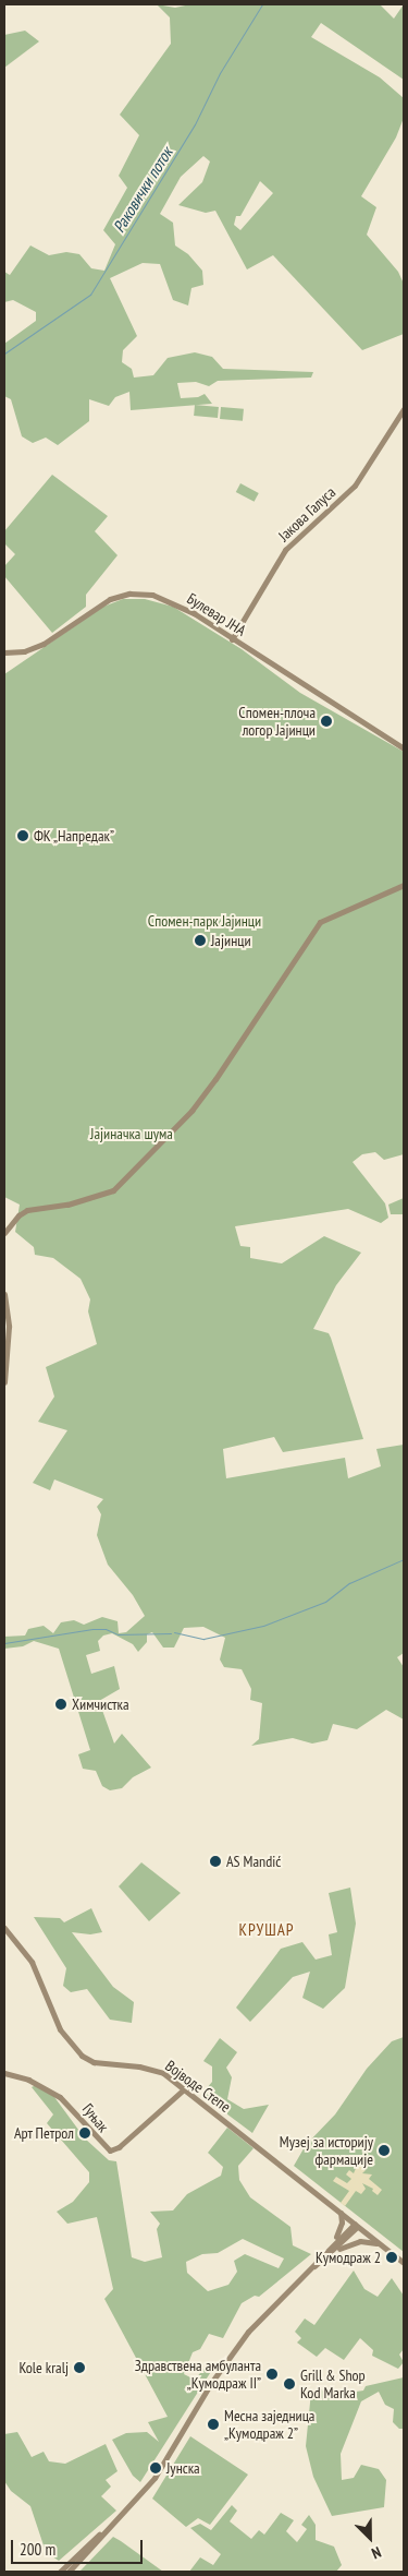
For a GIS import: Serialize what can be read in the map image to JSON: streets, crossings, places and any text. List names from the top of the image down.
{
  "streets": {
    "street": [
      "Јакова Галуса",
      "Булевар ЈНА",
      "Војводе Степе",
      "Гуњак"
    ]
  },
  "crossings": [
    ["Јакова Галуса", "Булевар ЈНА"],
    ["Војводе Степе", "Гуњак"]
  ],
  "districts": ["КРУШАР"],
  "water": ["Раковички поток"],
  "parks": ["Спомен-парк Јајинци", "Јајиначка шума"],
  "places": [
    "Спомен-плоча логор Јајинци",
    "ФК „Напредак”",
    "Јајинци",
    "Химчистка",
    "AS Mandić",
    "Арт Петрол",
    "Музеј за историју фармације",
    "Кумодраж 2",
    "Kole kralj",
    "Здравствена амбуланта „Кумодраж II”",
    "Grill & Shop Kod Marka",
    "Месна заједница „Кумодраж 2”",
    "Јунска"
  ],
  "scale_bar": "200 m",
  "north": "bottom right"
}
